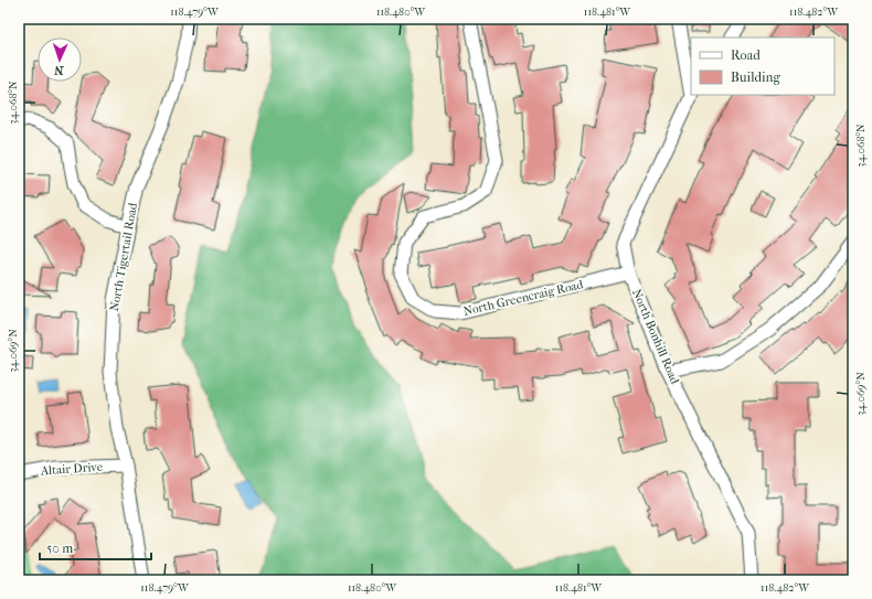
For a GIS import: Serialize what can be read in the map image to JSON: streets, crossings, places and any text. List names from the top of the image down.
{
  "streets": {
    "street": [
      "North Tigertail Road",
      "North Greencraig Road",
      "North Bonhill Road",
      "Altair Drive"
    ]
  },
  "crossings": [
    ["North Tigertail Road", "Altair Drive"],
    ["North Greencraig Road", "North Bonhill Road"]
  ],
  "legend": ["Road", "Building"],
  "scale_bar": "50 m",
  "north": "bottom",
  "coordinates": [
    "118.479°W",
    "118.480°W",
    "118.481°W",
    "118.482°W",
    "34.068°N",
    "34.069°N"
  ]
}
